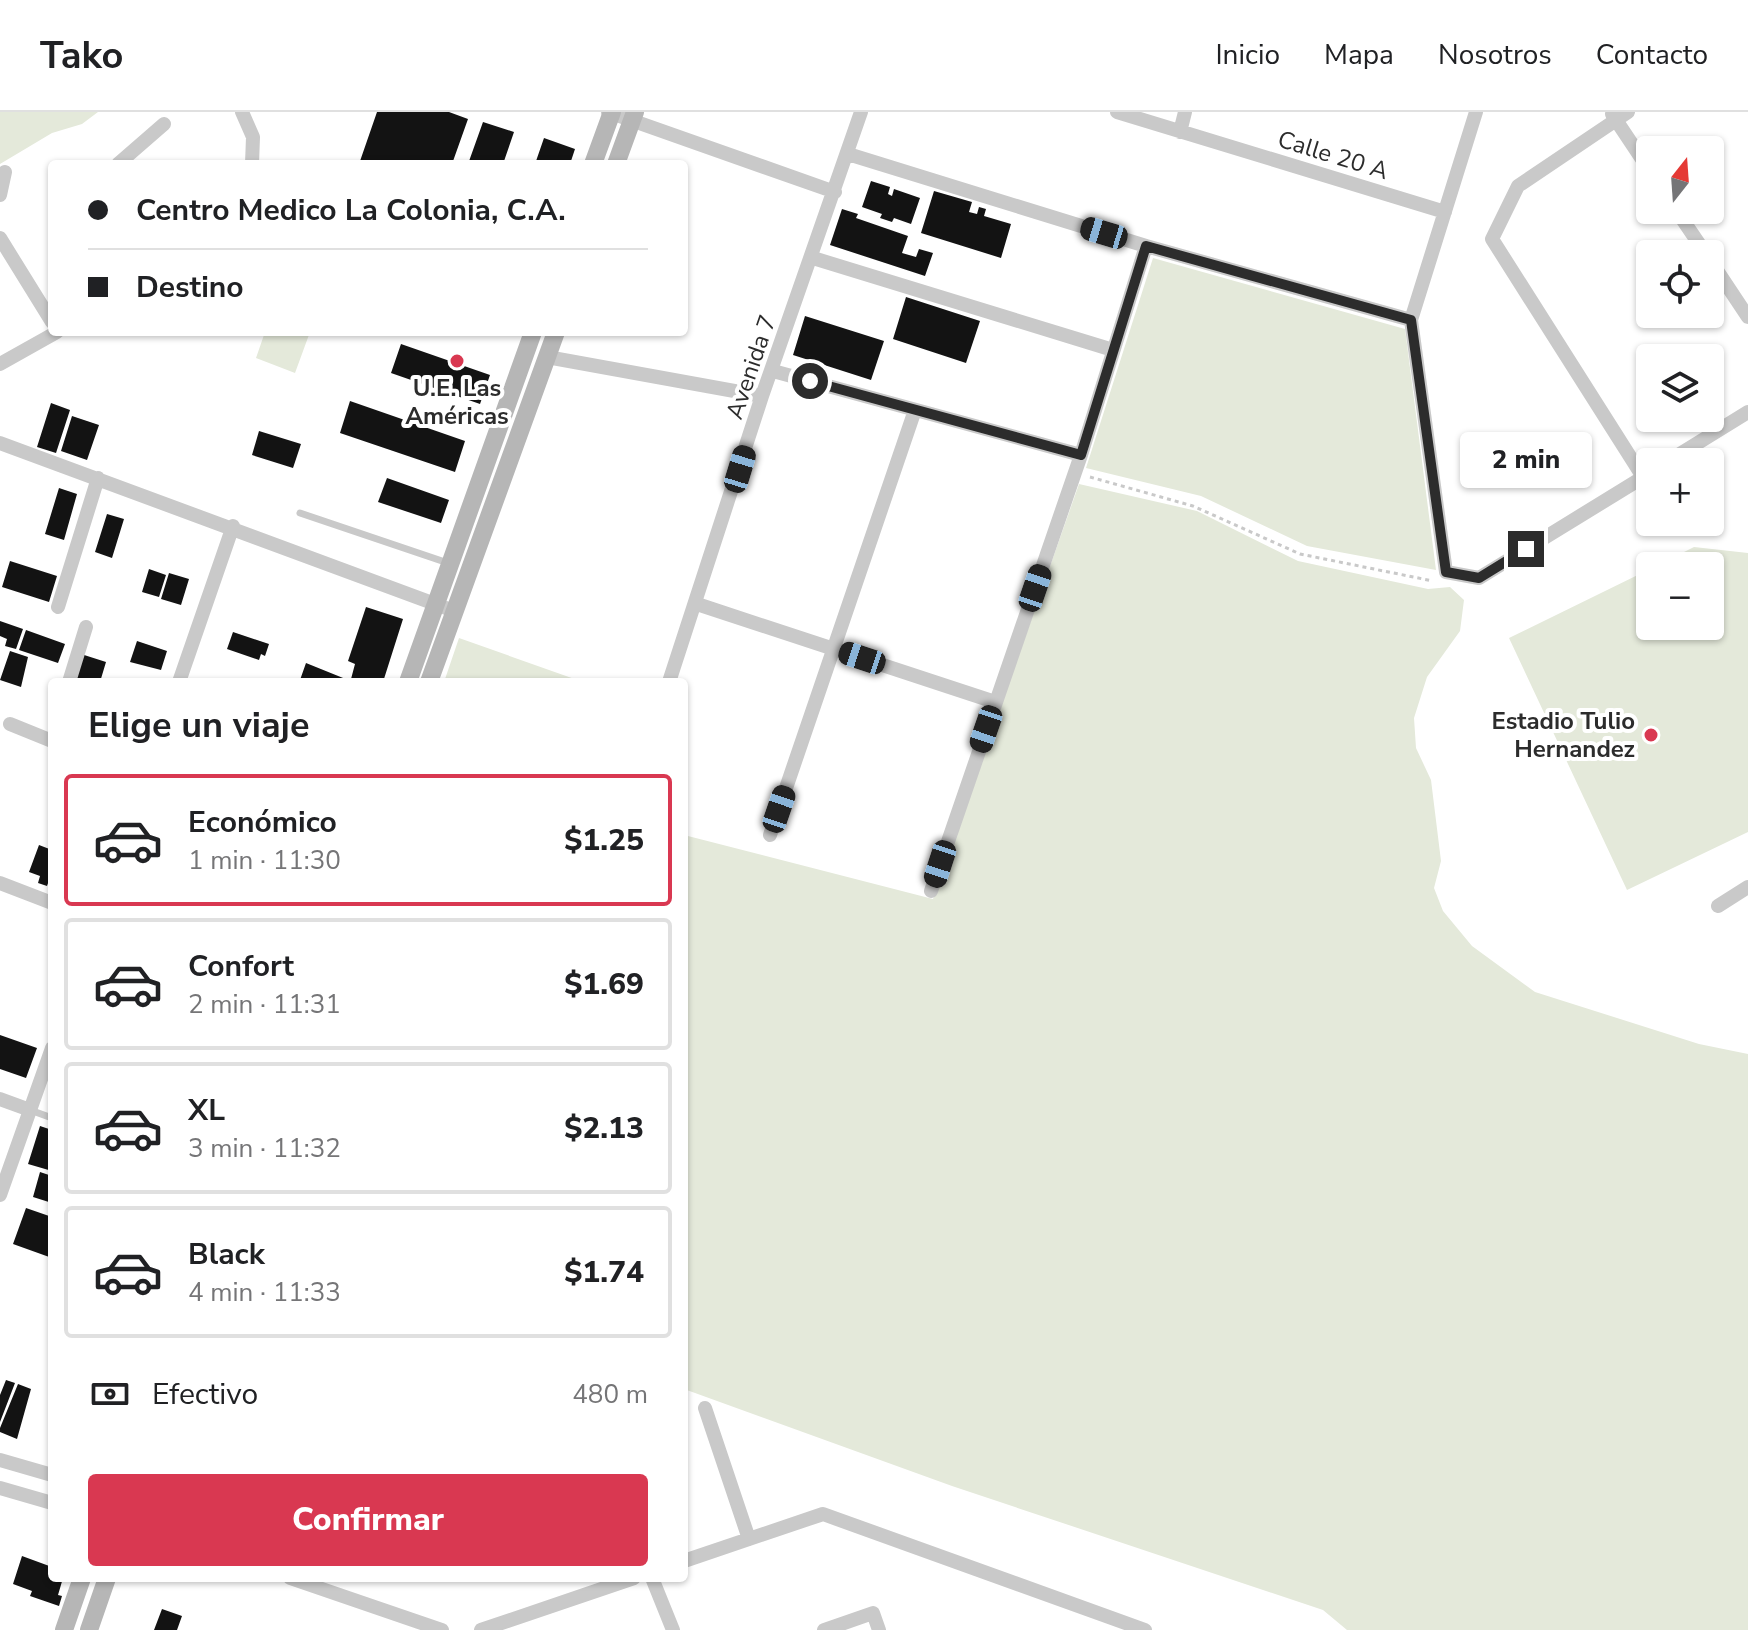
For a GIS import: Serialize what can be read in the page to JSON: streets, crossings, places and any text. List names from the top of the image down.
{
  "streets": {
    "street": ["Calle 20 A", "Avenida 7"]
  },
  "places": ["U.E. Las Américas", "Estadio Tulio Hernandez"],
  "north": "top",
  "page": {
    "header": "Tako",
    "nav": [
      "Inicio",
      "Mapa",
      "Nosotros",
      "Contacto"
    ],
    "map_buttons": ["+", "−"],
    "banner": ["Centro Medico La Colonia, C.A.", "Destino"],
    "bubble": "2 min",
    "heading": "Elige un viaje",
    "list": [
      {
        "name": "Económico",
        "note": "1 min · 11:30",
        "value": "$1.25"
      },
      {
        "name": "Confort",
        "note": "2 min · 11:31",
        "value": "$1.69"
      },
      {
        "name": "XL",
        "note": "3 min · 11:32",
        "value": "$2.13"
      },
      {
        "name": "Black",
        "note": "4 min · 11:33",
        "value": "$1.74"
      }
    ],
    "pay": ["Efectivo", "480 m"],
    "buttons": "Confirmar"
  }
}
